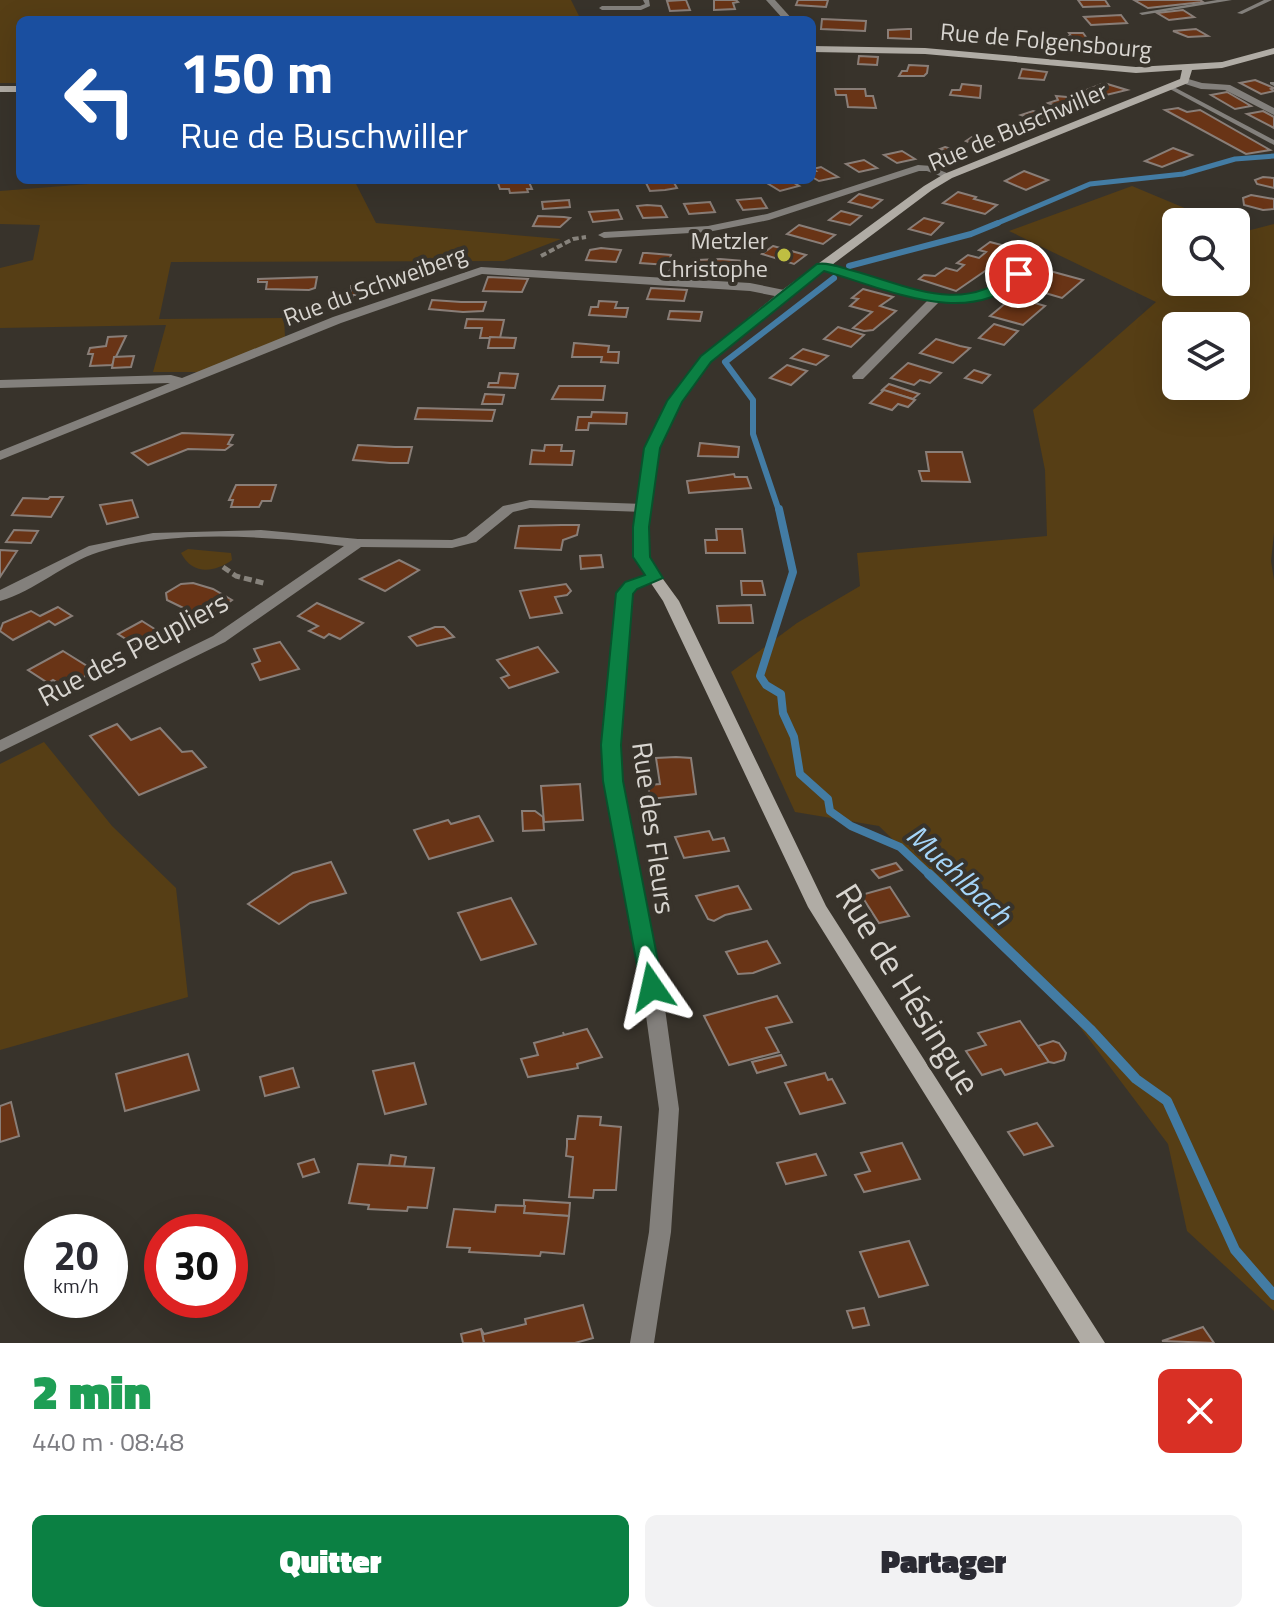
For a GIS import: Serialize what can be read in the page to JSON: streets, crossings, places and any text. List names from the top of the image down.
{
  "streets": {
    "street": [
      "Rue de Folgensbourg",
      "Rue de Buschwiller",
      "Rue du Schweiberg",
      "Rue des Peupliers",
      "Rue des Fleurs",
      "Rue de Hésingue"
    ]
  },
  "crossings": [
    ["Rue de Folgensbourg", "Rue de Buschwiller"],
    ["Rue de Buschwiller", "Rue du Schweiberg"],
    ["Rue de Buschwiller", "Rue des Fleurs"],
    ["Rue de Buschwiller", "Rue de Hésingue"]
  ],
  "water": ["Muehlbach"],
  "places": ["Metzler Christophe"],
  "page": {
    "turn": ["150 m", "Rue de Buschwiller"],
    "speed": "20 km/h",
    "limit": "30",
    "heading": ["2 min", "440 m · 08:48"],
    "buttons": ["Quitter", "Partager"]
  }
}
